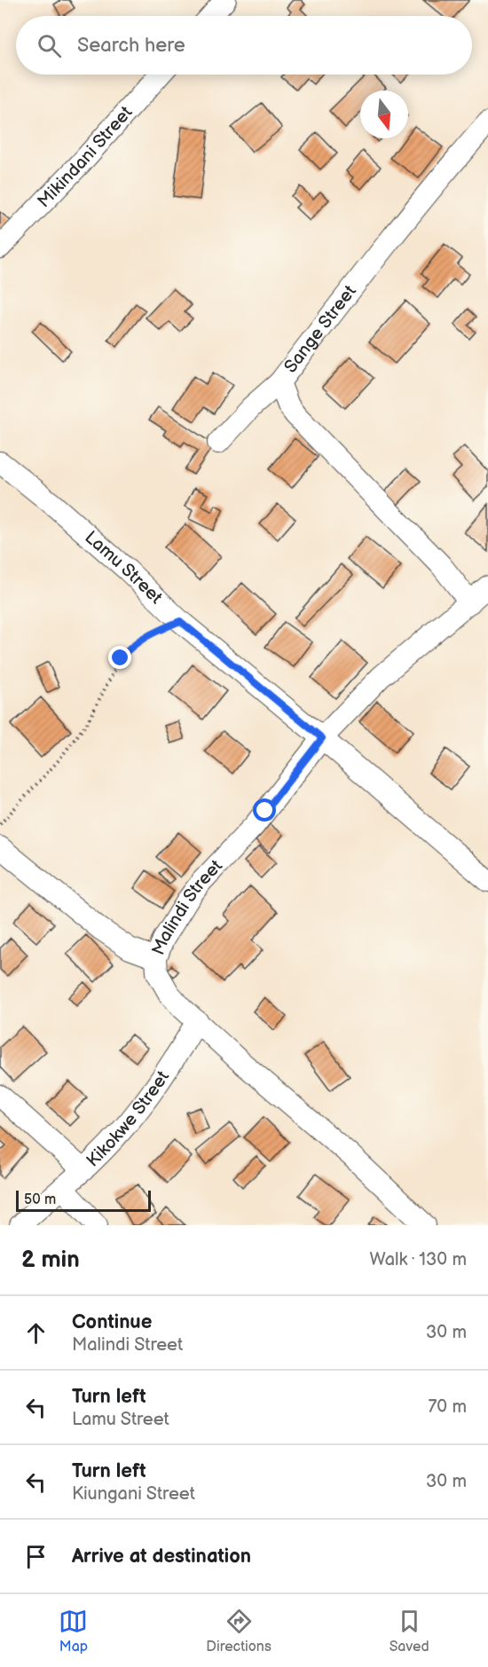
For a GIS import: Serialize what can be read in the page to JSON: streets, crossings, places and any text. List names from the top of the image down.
{
  "streets": {
    "street": [
      "Mikindani Street",
      "Sange Street",
      "Lamu Street",
      "Malindi Street",
      "Kikokwe Street"
    ]
  },
  "crossings": [
    ["Sange Street", "Malindi Street"],
    ["Lamu Street", "Malindi Street"],
    ["Malindi Street", "Kikokwe Street"]
  ],
  "scale_bar": "50 m",
  "north": "bottom",
  "page": {
    "search": "Search here",
    "scale": "50 m",
    "heading": ["2 min", "Walk · 130 m"],
    "list": [
      ["Continue", "Malindi Street", "30 m"],
      ["Turn left", "Lamu Street", "70 m"],
      ["Turn left", "Kiungani Street", "30 m"],
      "Arrive at destination"
    ],
    "nav": ["Map", "Directions", "Saved"]
  }
}
